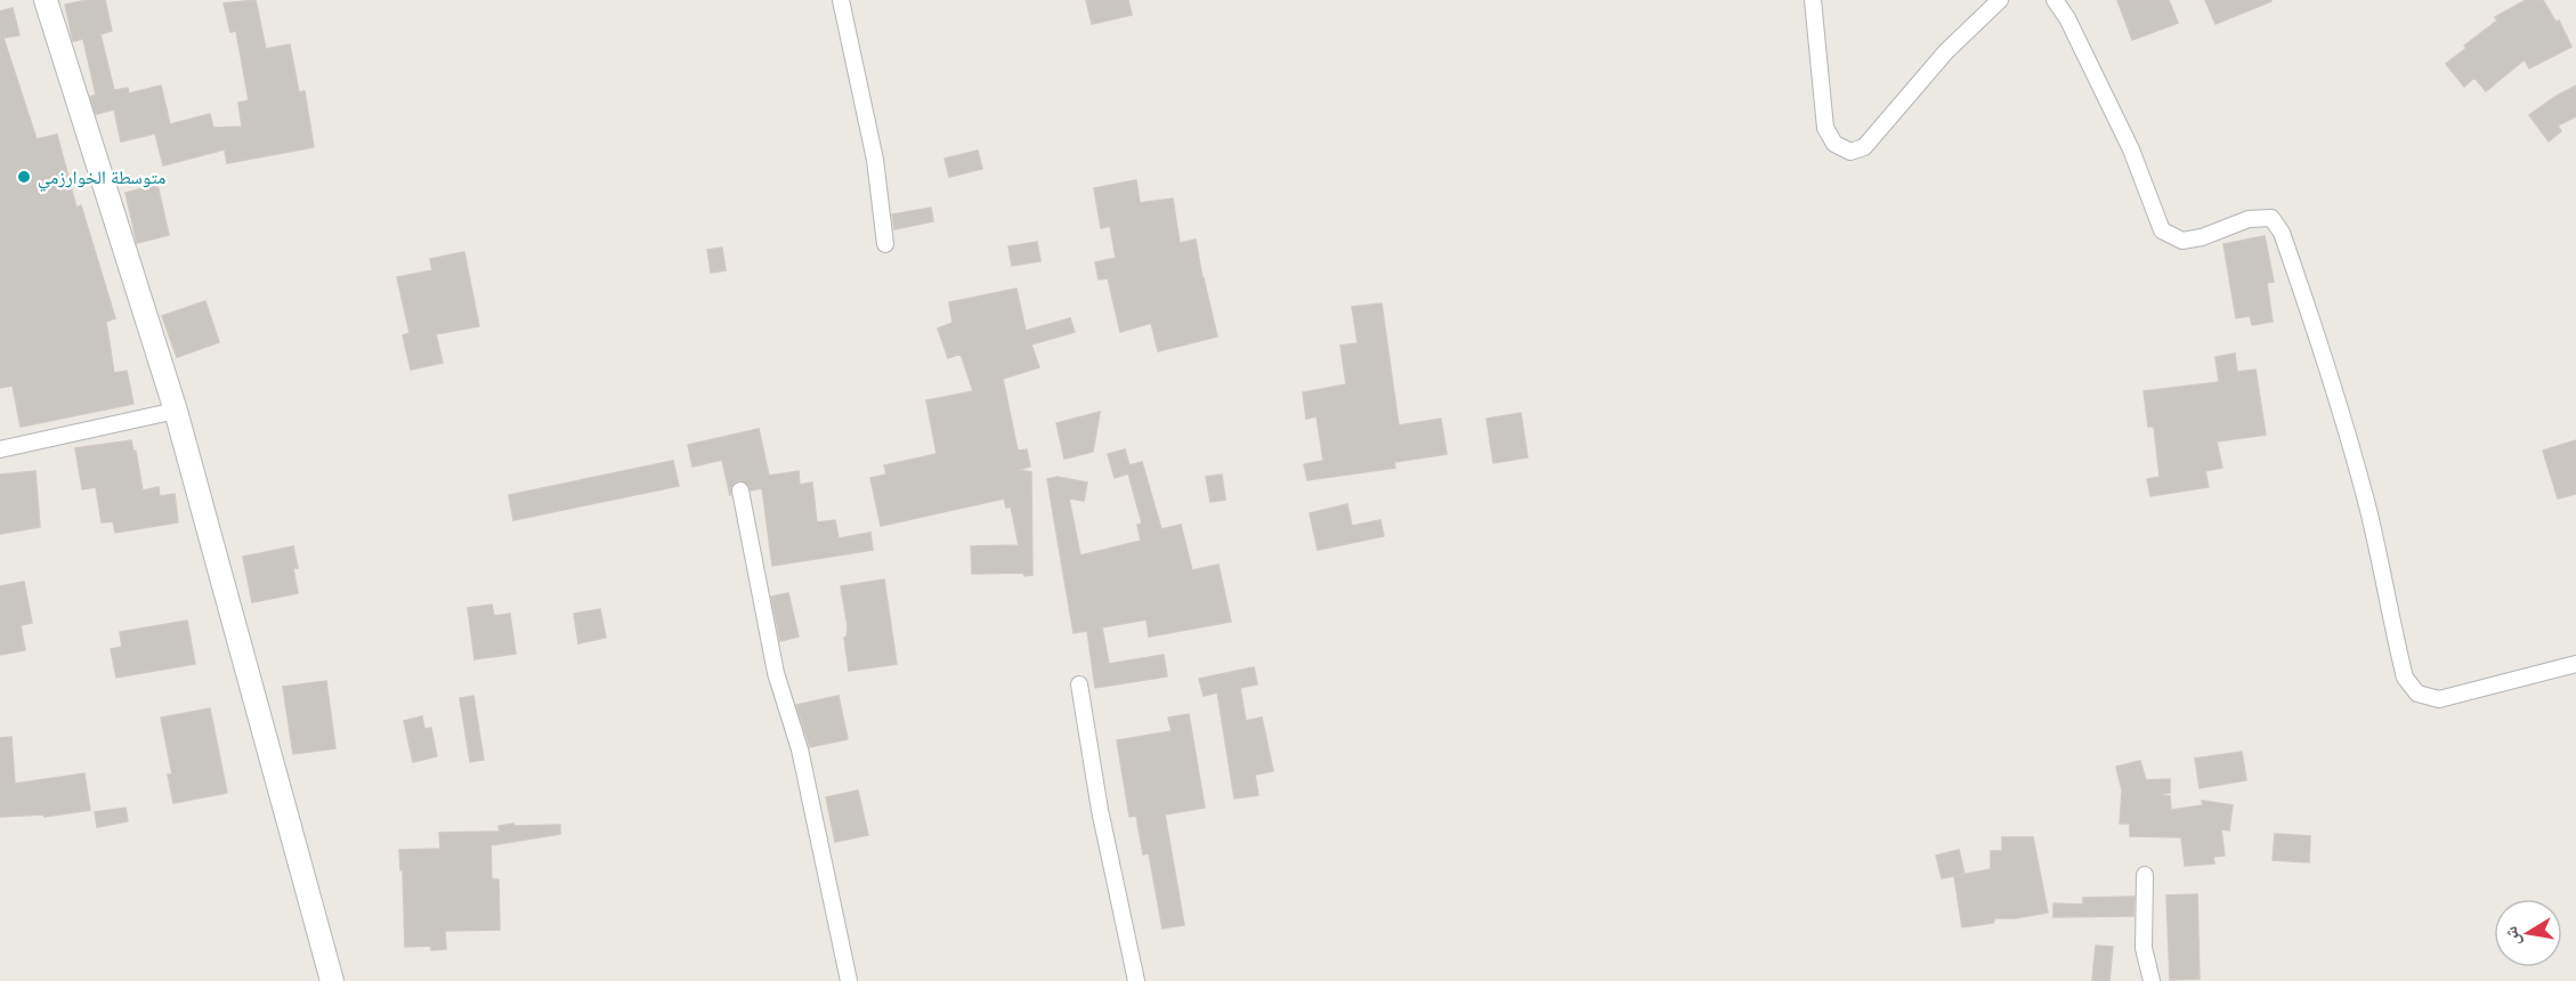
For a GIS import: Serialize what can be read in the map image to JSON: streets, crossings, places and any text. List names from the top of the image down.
{
  "places": ["متوسطة الخوارزمي"],
  "north": "left"
}
